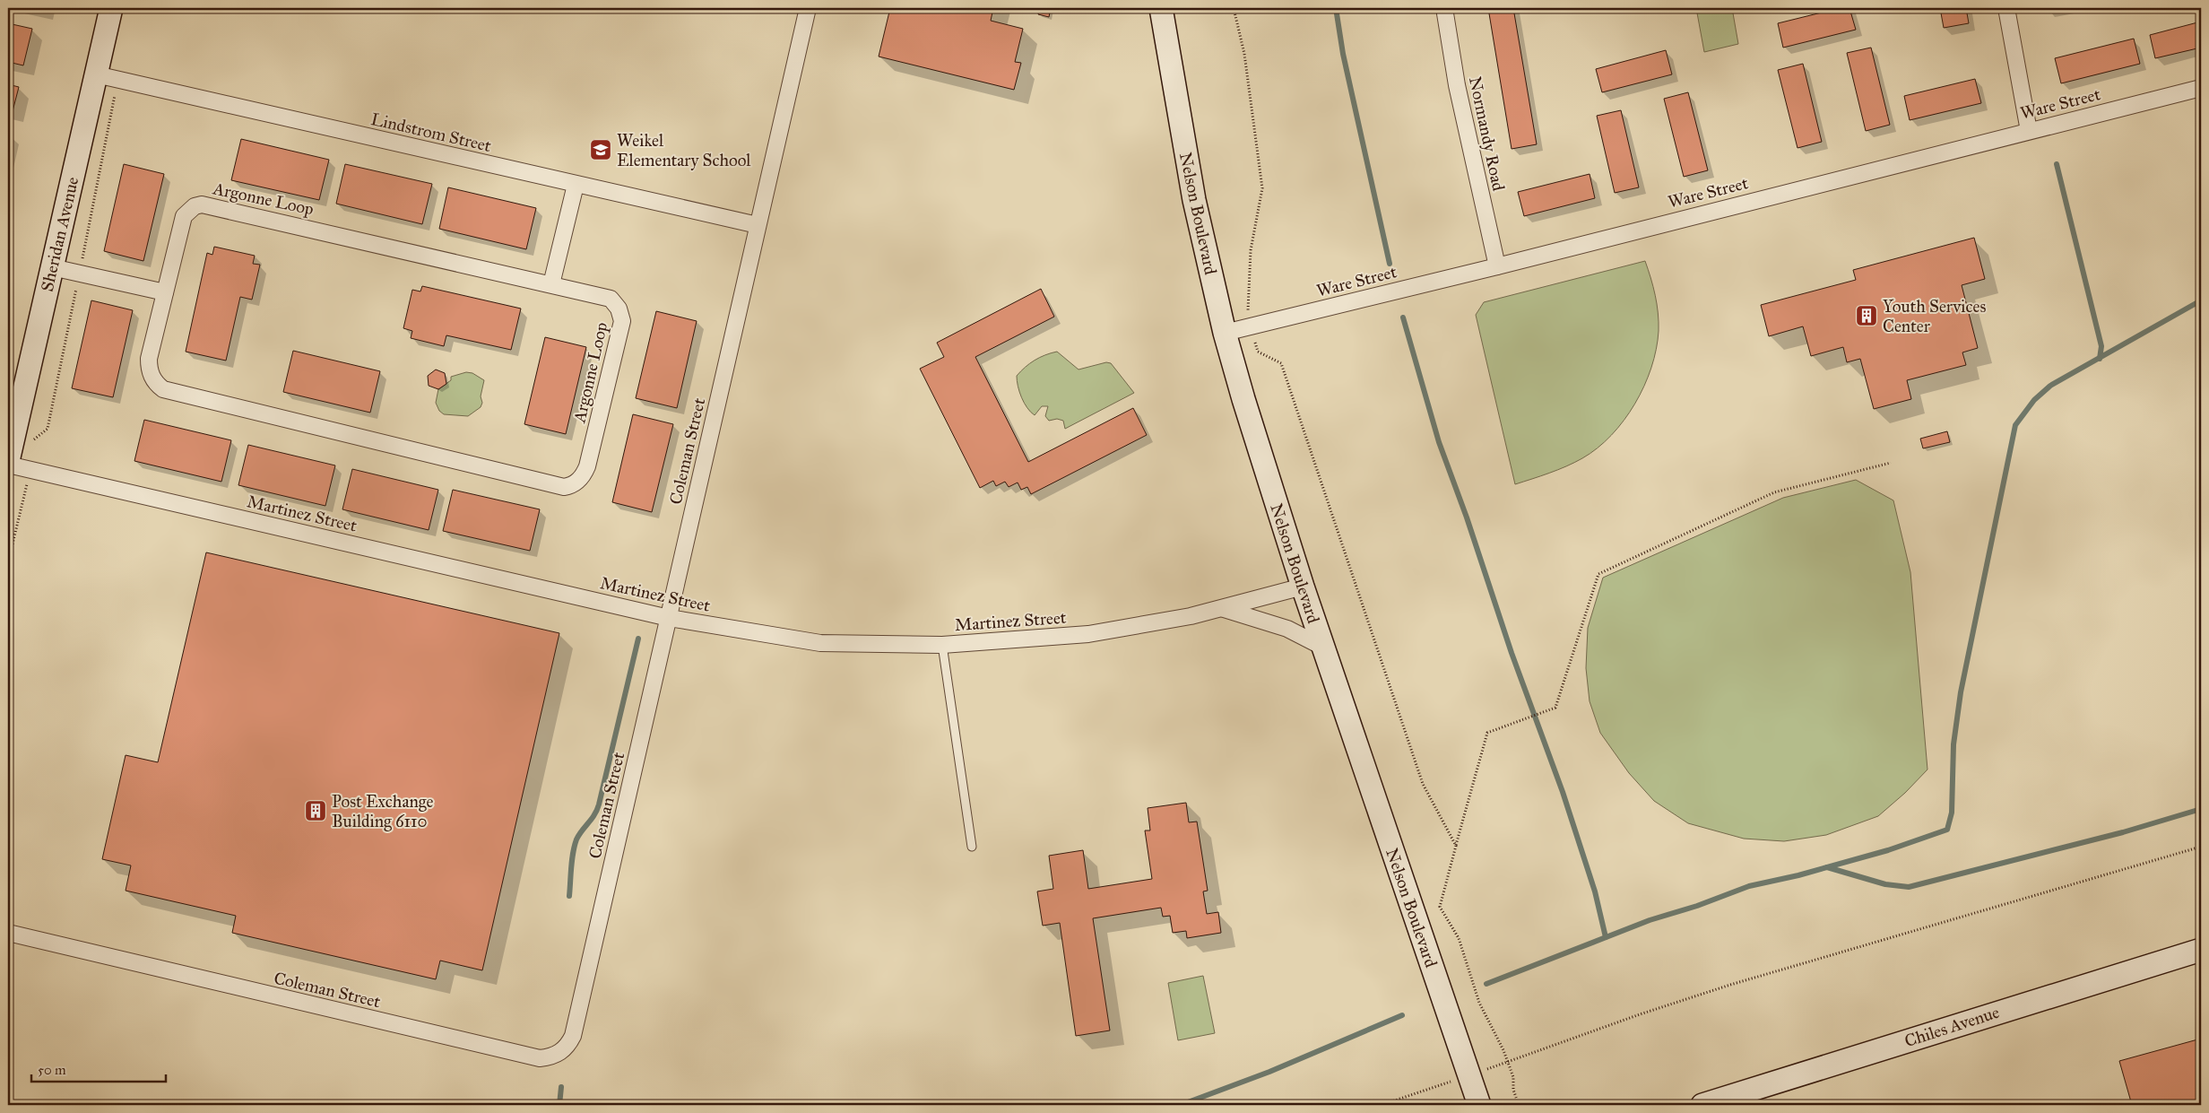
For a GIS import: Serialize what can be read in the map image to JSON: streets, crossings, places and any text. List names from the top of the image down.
{
  "streets": {
    "street": [
      "Ware Street",
      "Lindstrom Street",
      "Normandy Road",
      "Argonne Loop",
      "Nelson Boulevard",
      "Sheridan Avenue",
      "Coleman Street",
      "Martinez Street",
      "Chiles Avenue"
    ]
  },
  "crossings": [
    ["Ware Street", "Normandy Road"],
    ["Ware Street", "Nelson Boulevard"],
    ["Lindstrom Street", "Sheridan Avenue"],
    ["Lindstrom Street", "Coleman Street"],
    ["Nelson Boulevard", "Martinez Street"],
    ["Sheridan Avenue", "Martinez Street"],
    ["Coleman Street", "Martinez Street"]
  ],
  "places": {
    "school or university": ["Weikel Elementary School"],
    "building": ["Youth Services Center", "Post Exchange Building 6110"]
  },
  "scale_bar": "50 m"
}
